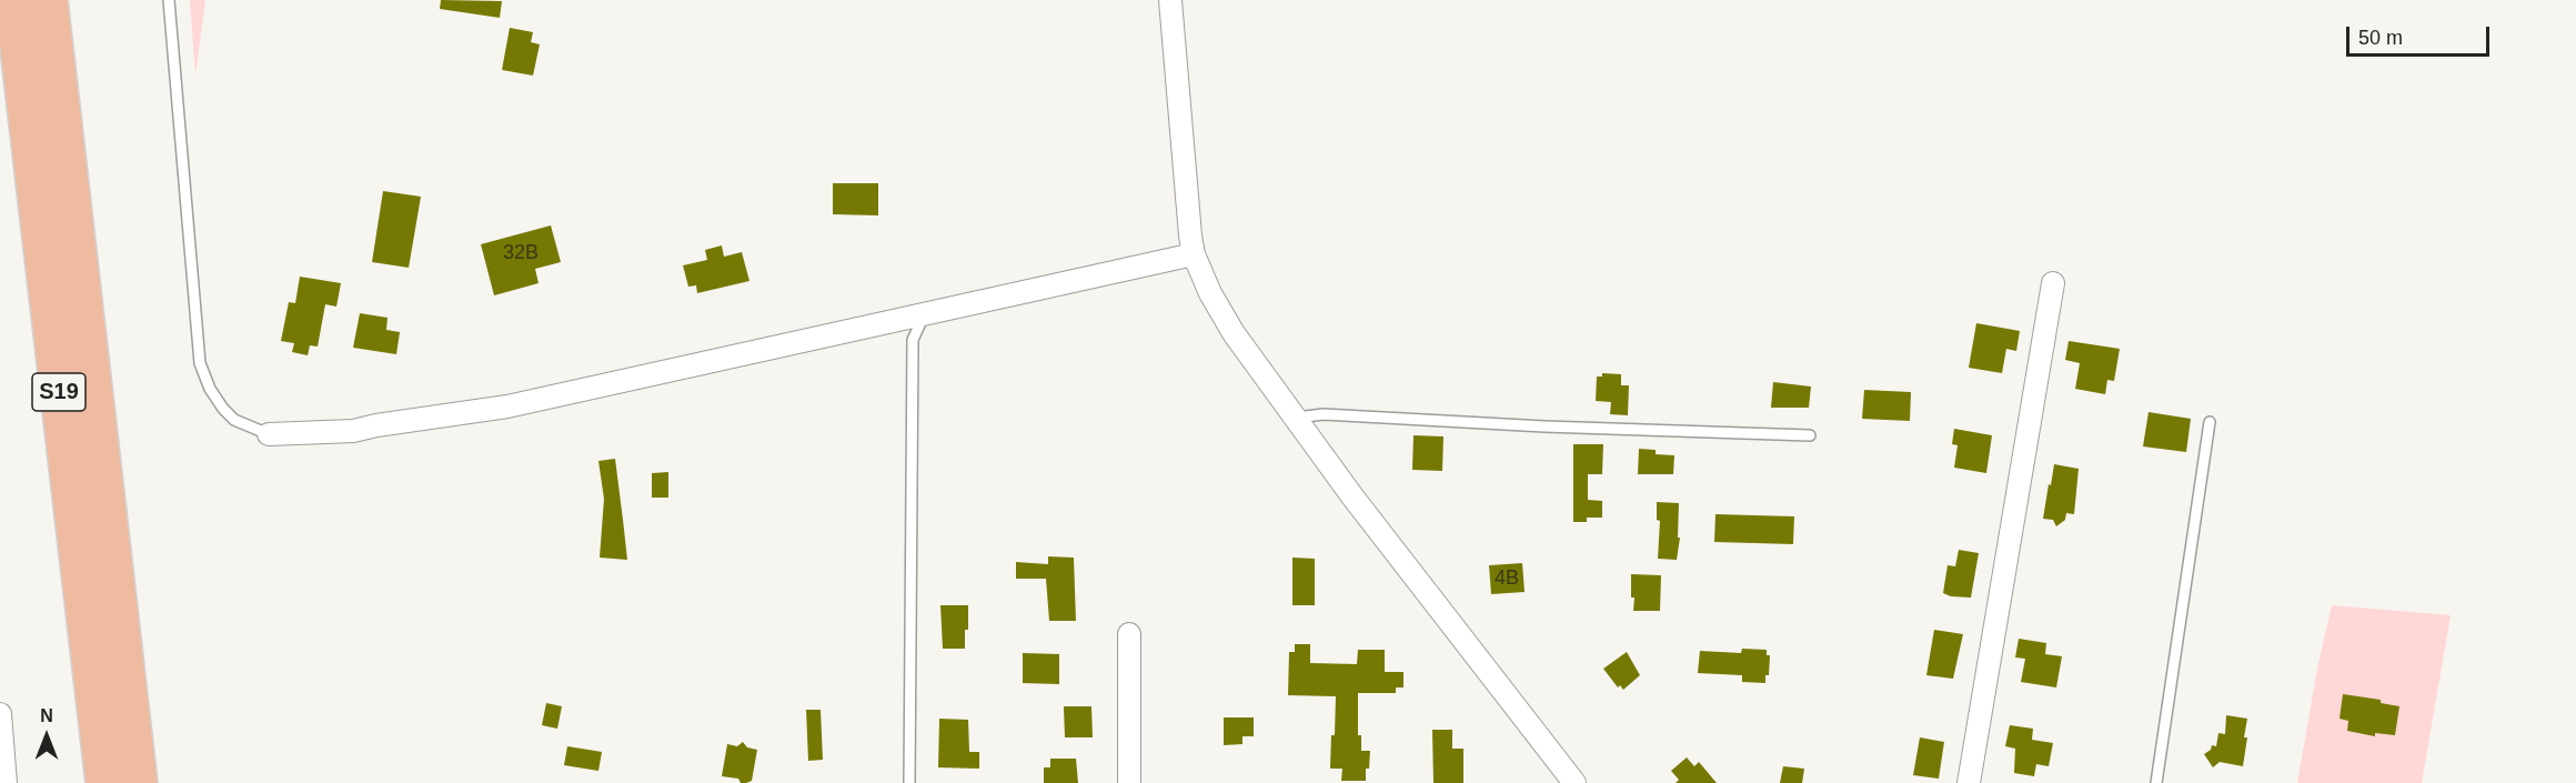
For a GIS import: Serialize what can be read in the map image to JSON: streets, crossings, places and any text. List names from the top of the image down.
{
  "streets": {
    "highway": ["S19"]
  },
  "house_numbers": ["32B", "4B"],
  "scale_bar": "50 m",
  "north": "top"
}
